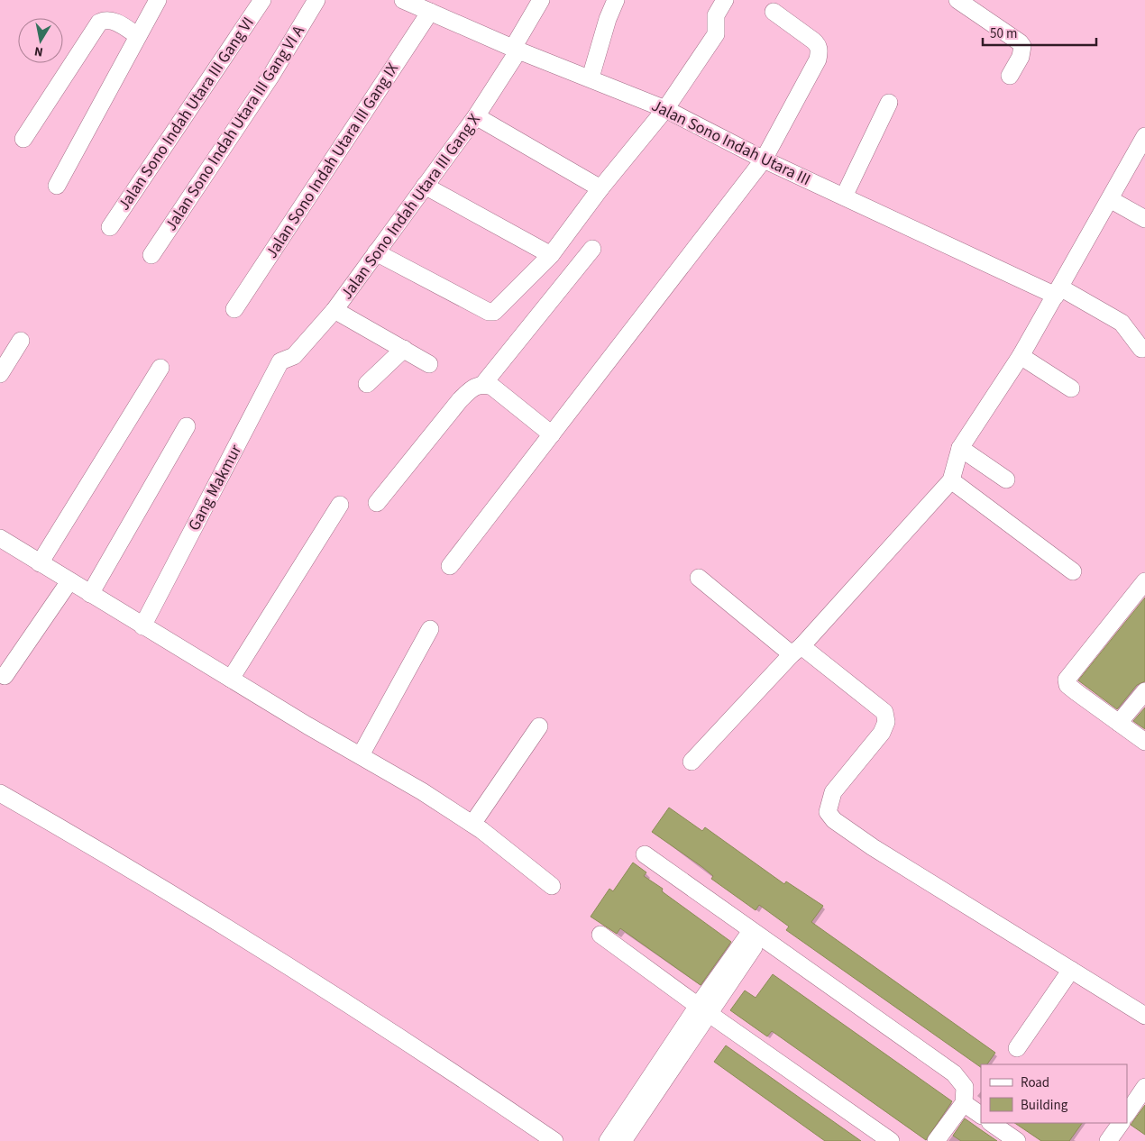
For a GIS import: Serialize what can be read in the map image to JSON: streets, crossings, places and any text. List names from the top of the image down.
{
  "streets": {
    "street": [
      "Jalan Sono Indah Utara III Gang VI",
      "Jalan Sono Indah Utara III Gang VI A",
      "Jalan Sono Indah Utara III",
      "Jalan Sono Indah Utara III Gang IX",
      "Jalan Sono Indah Utara III Gang X",
      "Gang Makmur"
    ]
  },
  "crossings": [
    ["Jalan Sono Indah Utara III", "Jalan Sono Indah Utara III Gang IX"],
    ["Jalan Sono Indah Utara III", "Jalan Sono Indah Utara III Gang X"],
    ["Jalan Sono Indah Utara III Gang X", "Gang Makmur"]
  ],
  "legend": ["Road", "Building"],
  "scale_bar": "50 m",
  "north": "bottom"
}
